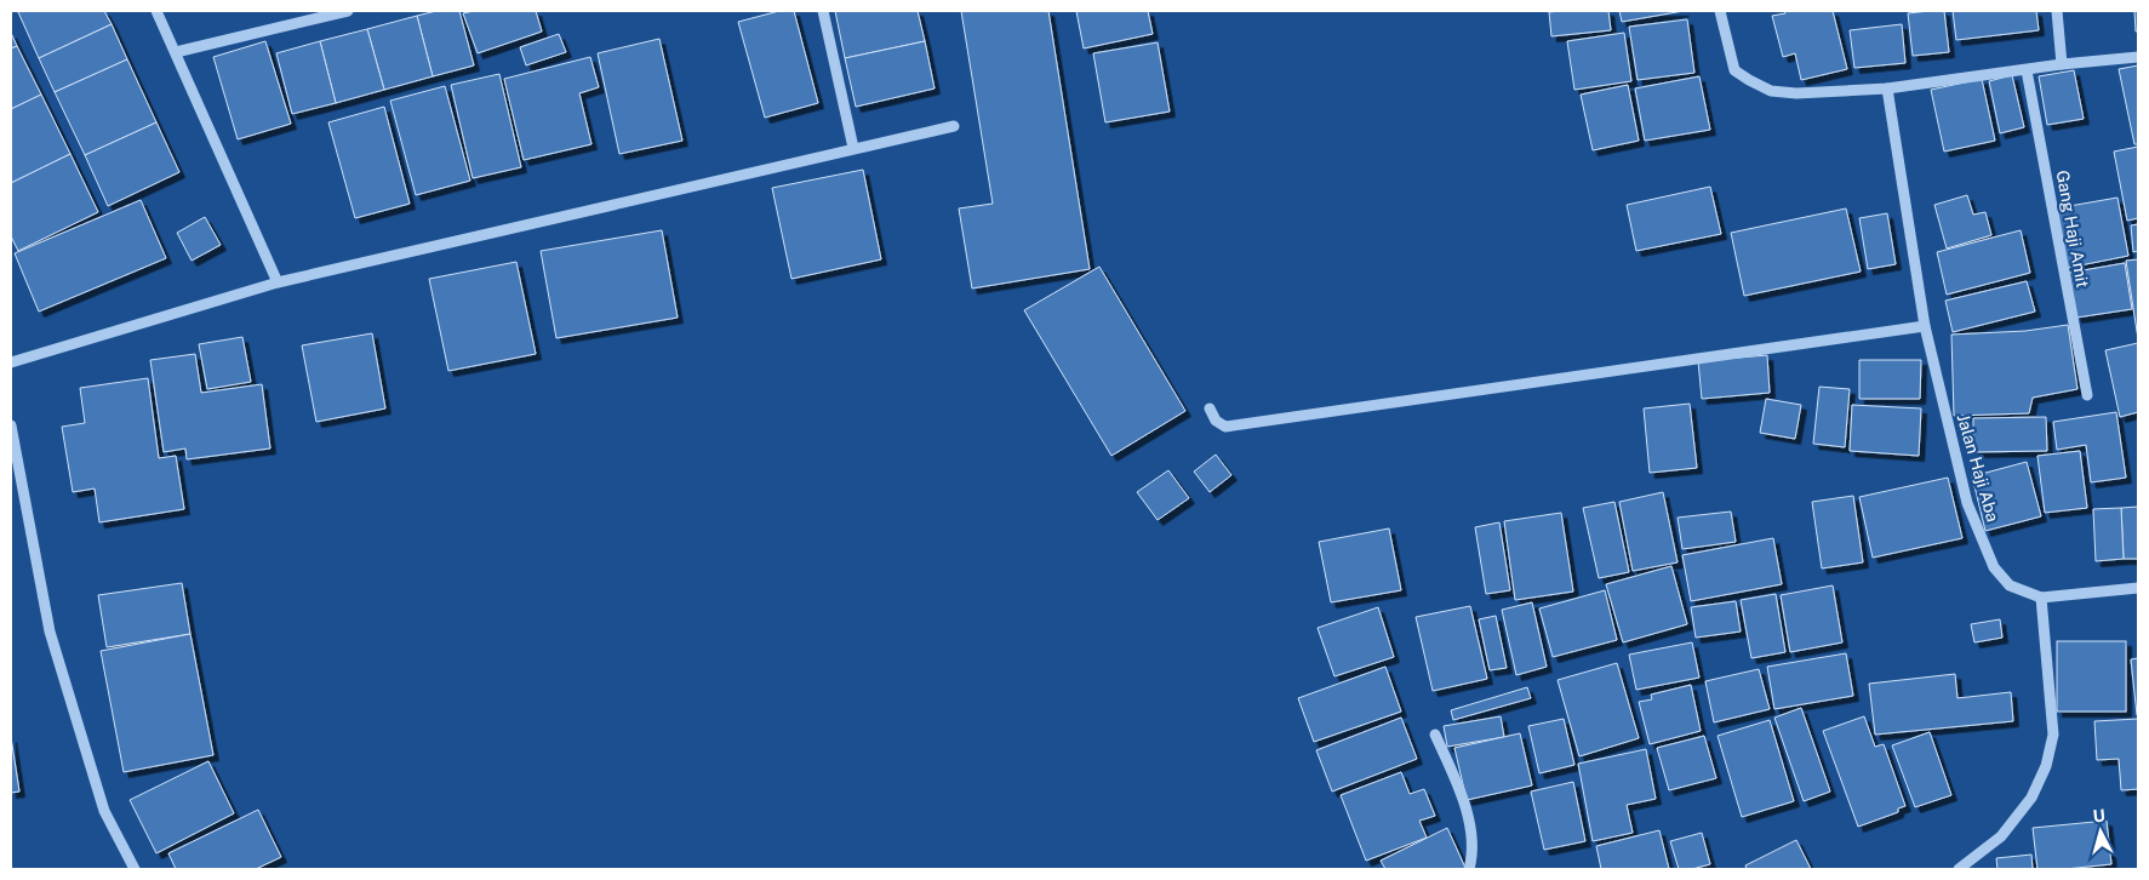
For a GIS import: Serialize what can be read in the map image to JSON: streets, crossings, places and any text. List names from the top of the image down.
{
  "streets": {
    "street": ["Gang Haji Amit", "Jalan Haji Aba"]
  },
  "north": "top"
}
